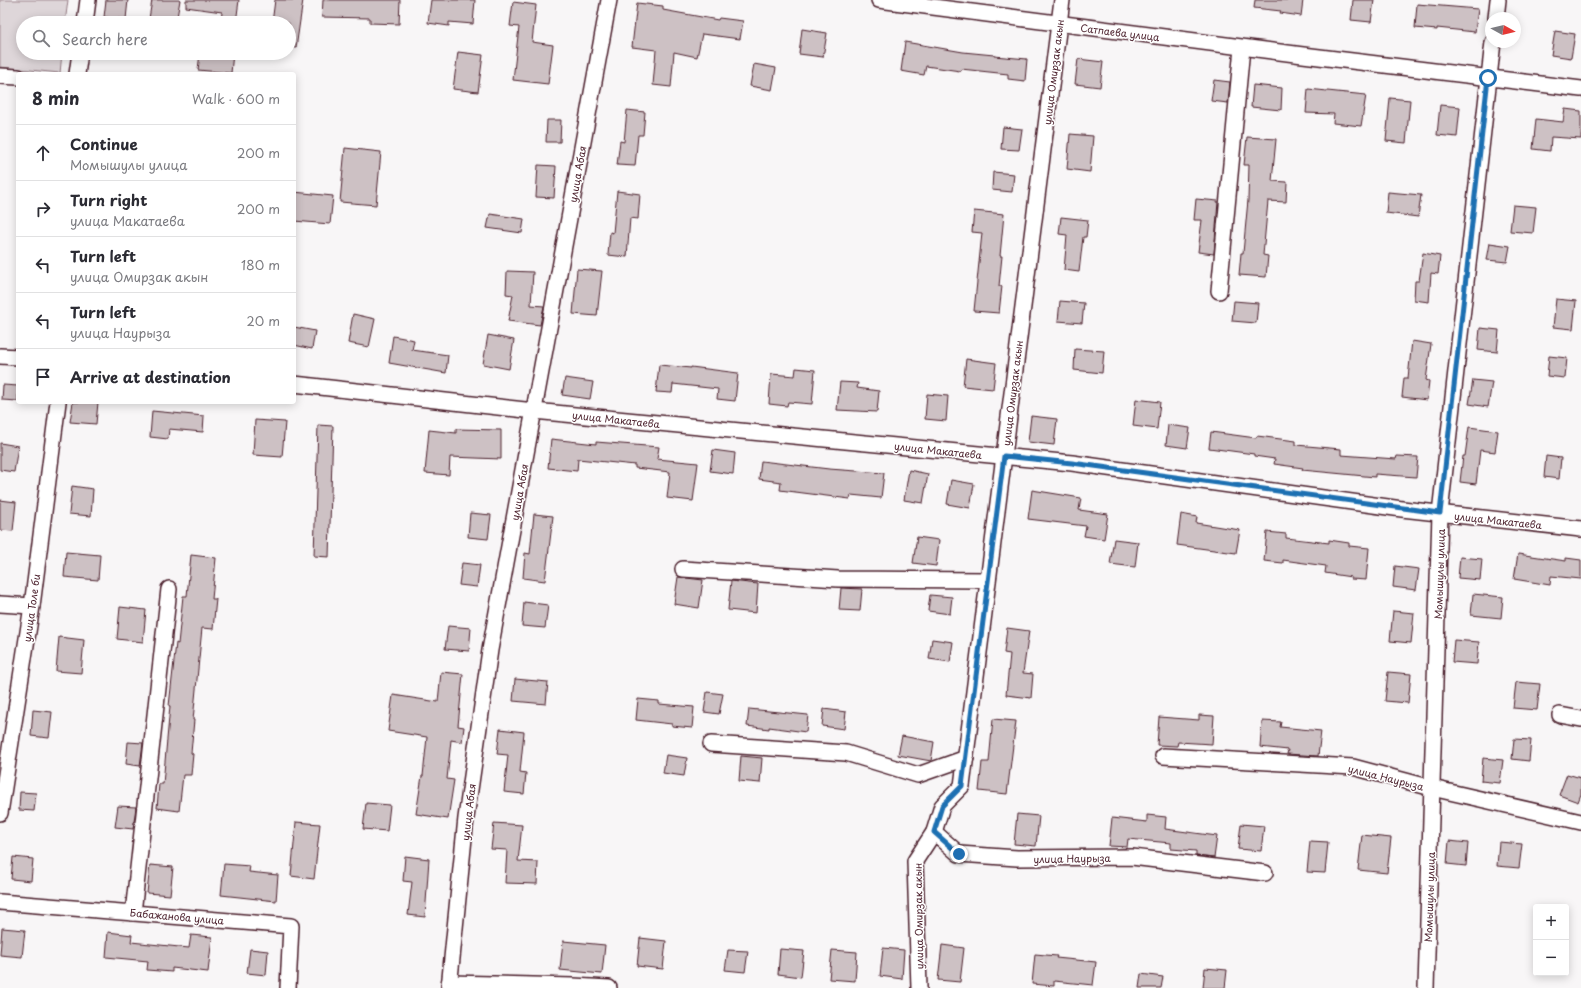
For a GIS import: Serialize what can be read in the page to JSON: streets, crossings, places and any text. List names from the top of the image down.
{
  "streets": {
    "street": [
      "Сатпаева улица",
      "улица Омирзак акын",
      "улица Абая",
      "улица Макатаева",
      "Момышулы улица",
      "улица Толе би",
      "улица Наурыза",
      "Бабажанова улица"
    ]
  },
  "crossings": [
    ["Сатпаева улица", "улица Омирзак акын"],
    ["Сатпаева улица", "Момышулы улица"],
    ["улица Омирзак акын", "улица Макатаева"],
    ["улица Омирзак акын", "улица Наурыза"],
    ["улица Абая", "улица Макатаева"],
    ["улица Макатаева", "Момышулы улица"],
    ["Момышулы улица", "улица Наурыза"]
  ],
  "north": "right",
  "page": {
    "search": "Search here",
    "heading": ["8 min", "Walk · 600 m"],
    "list": [
      ["Continue", "Момышулы улица", "200 m"],
      ["Turn right", "улица Макатаева", "200 m"],
      ["Turn left", "улица Омирзак акын", "180 m"],
      ["Turn left", "улица Наурыза", "20 m"],
      "Arrive at destination"
    ],
    "map_buttons": ["+", "−"]
  }
}
